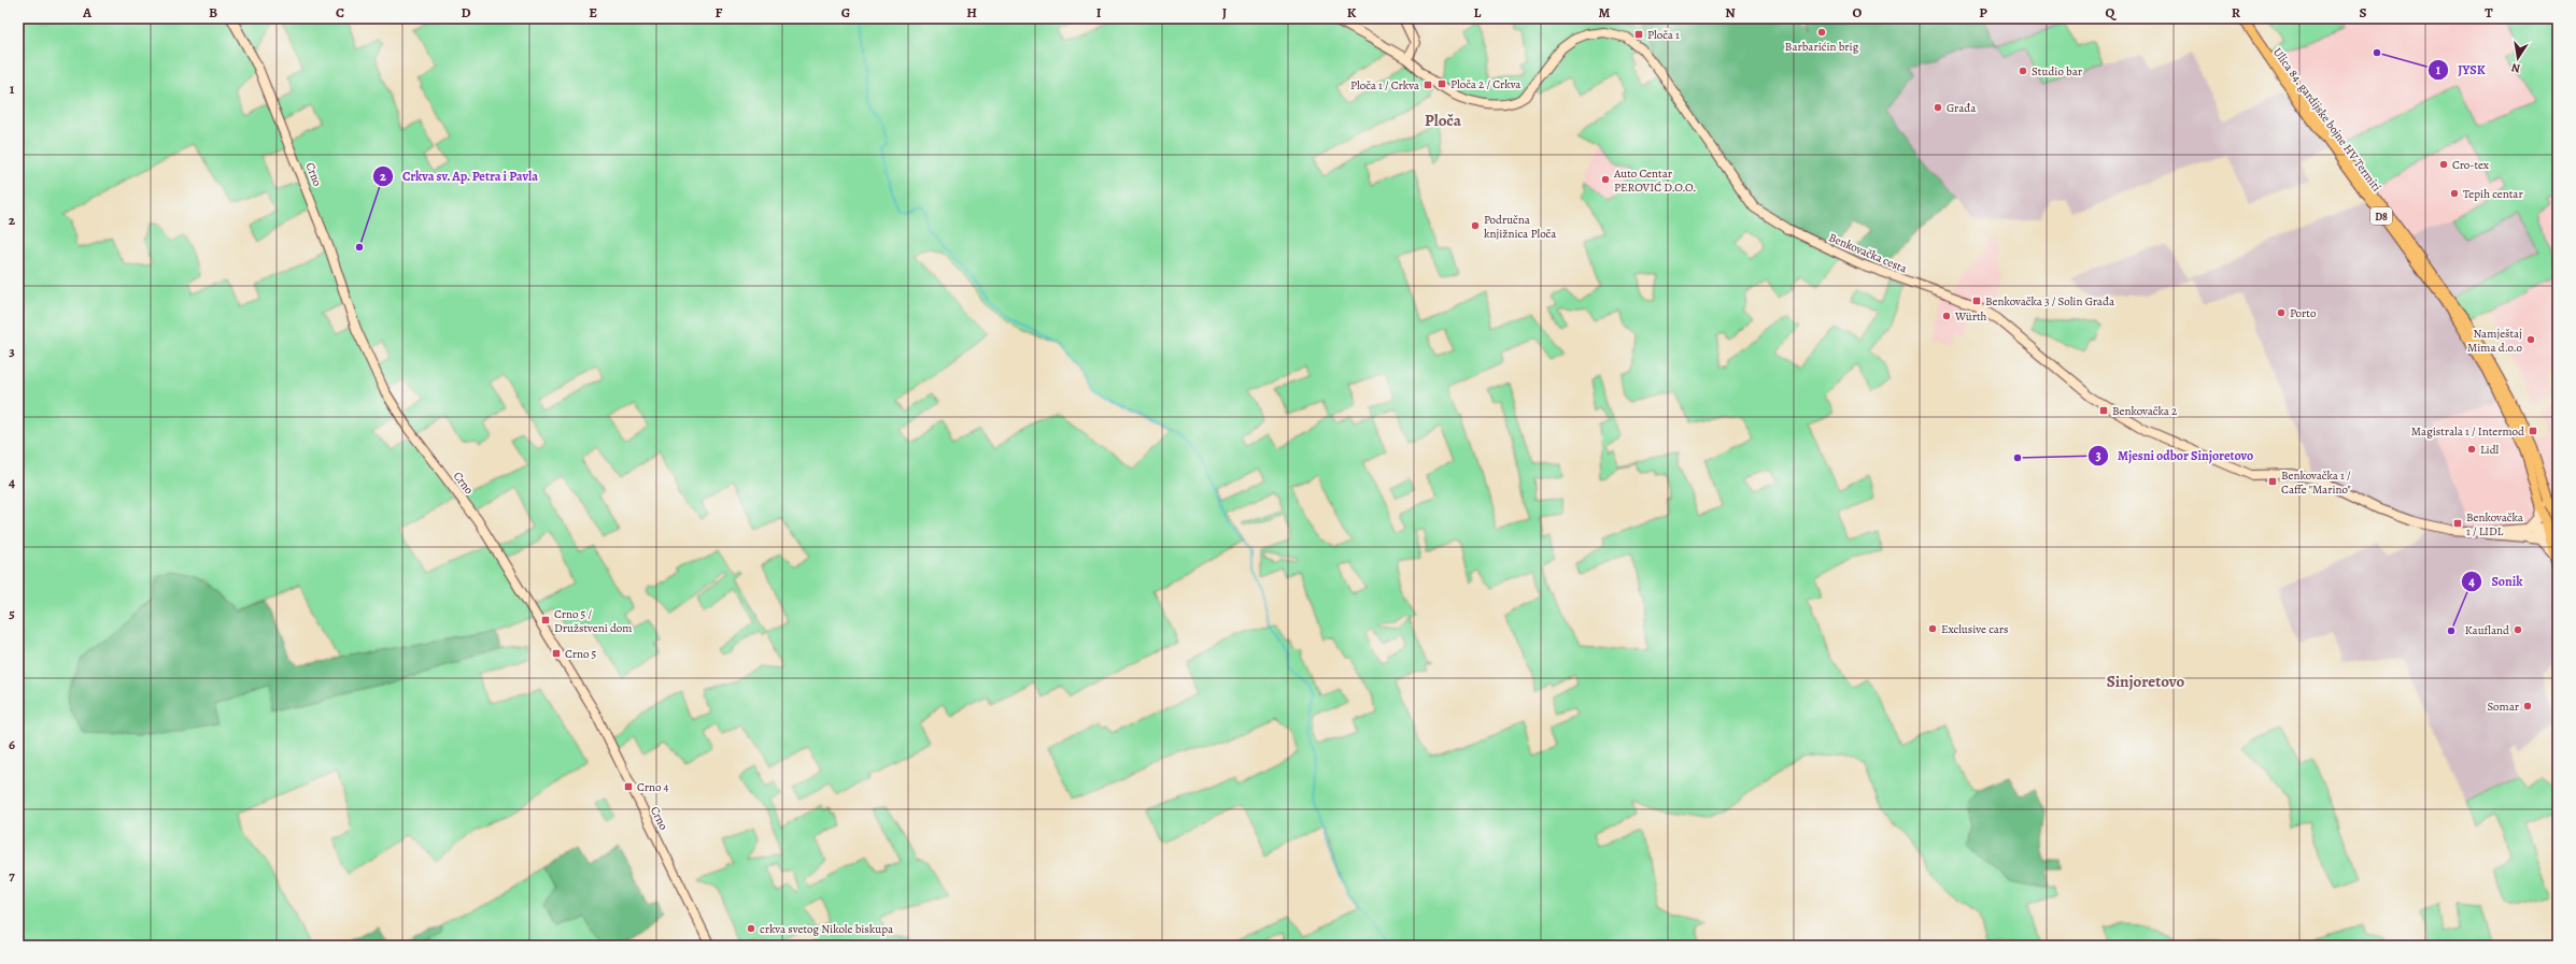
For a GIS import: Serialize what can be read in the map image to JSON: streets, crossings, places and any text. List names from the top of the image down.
{
  "streets": {
    "main road": [
      "Ulica 84. gardijske bojne HV Termiti",
      "Crno",
      "D8",
      "Benkovačka cesta"
    ]
  },
  "crossings": [
    ["Ulica 84. gardijske bojne HV Termiti", "D8"],
    ["Ulica 84. gardijske bojne HV Termiti", "Benkovačka cesta"],
    ["D8", "Benkovačka cesta"]
  ],
  "districts": ["Ploča", "Sinjoretovo"],
  "places": {
    "other": [
      "Barbarićin brig",
      "JYSK",
      "Studio bar",
      "Građa",
      "Cro-tex",
      "Auto Centar PEROVIĆ D.O.O.",
      "Tepih centar",
      "Područna knjižnica Ploča",
      "Crkva sv. Ap. Petra i Pavla",
      "Porto",
      "Würth",
      "Namještaj Mima d.o.o",
      "Lidl",
      "Mjesni odbor Sinjoretovo",
      "Exclusive cars",
      "Kaufland",
      "Sonik",
      "Somar",
      "crkva svetog Nikole biskupa"
    ],
    "transit": [
      "Ploča 1",
      "Ploča 2 / Crkva",
      "Ploča 1 / Crkva",
      "Benkovačka 3 / Solin Građa",
      "Benkovačka 2",
      "Magistrala 1 / Intermod",
      "Benkovačka 1 / Caffe \"Marino\"",
      "Benkovačka 1 / LIDL",
      "Crno 5 / Družstveni dom",
      "Crno 5",
      "Crno 4"
    ]
  },
  "north": "bottom",
  "grid": {
    "columns": [
      "A",
      "B",
      "C",
      "D",
      "E",
      "F",
      "G",
      "H",
      "I",
      "J",
      "K",
      "L",
      "M",
      "N",
      "O",
      "P",
      "Q",
      "R",
      "S",
      "T"
    ],
    "rows": [
      "1",
      "2",
      "3",
      "4",
      "5",
      "6",
      "7"
    ]
  }
}
